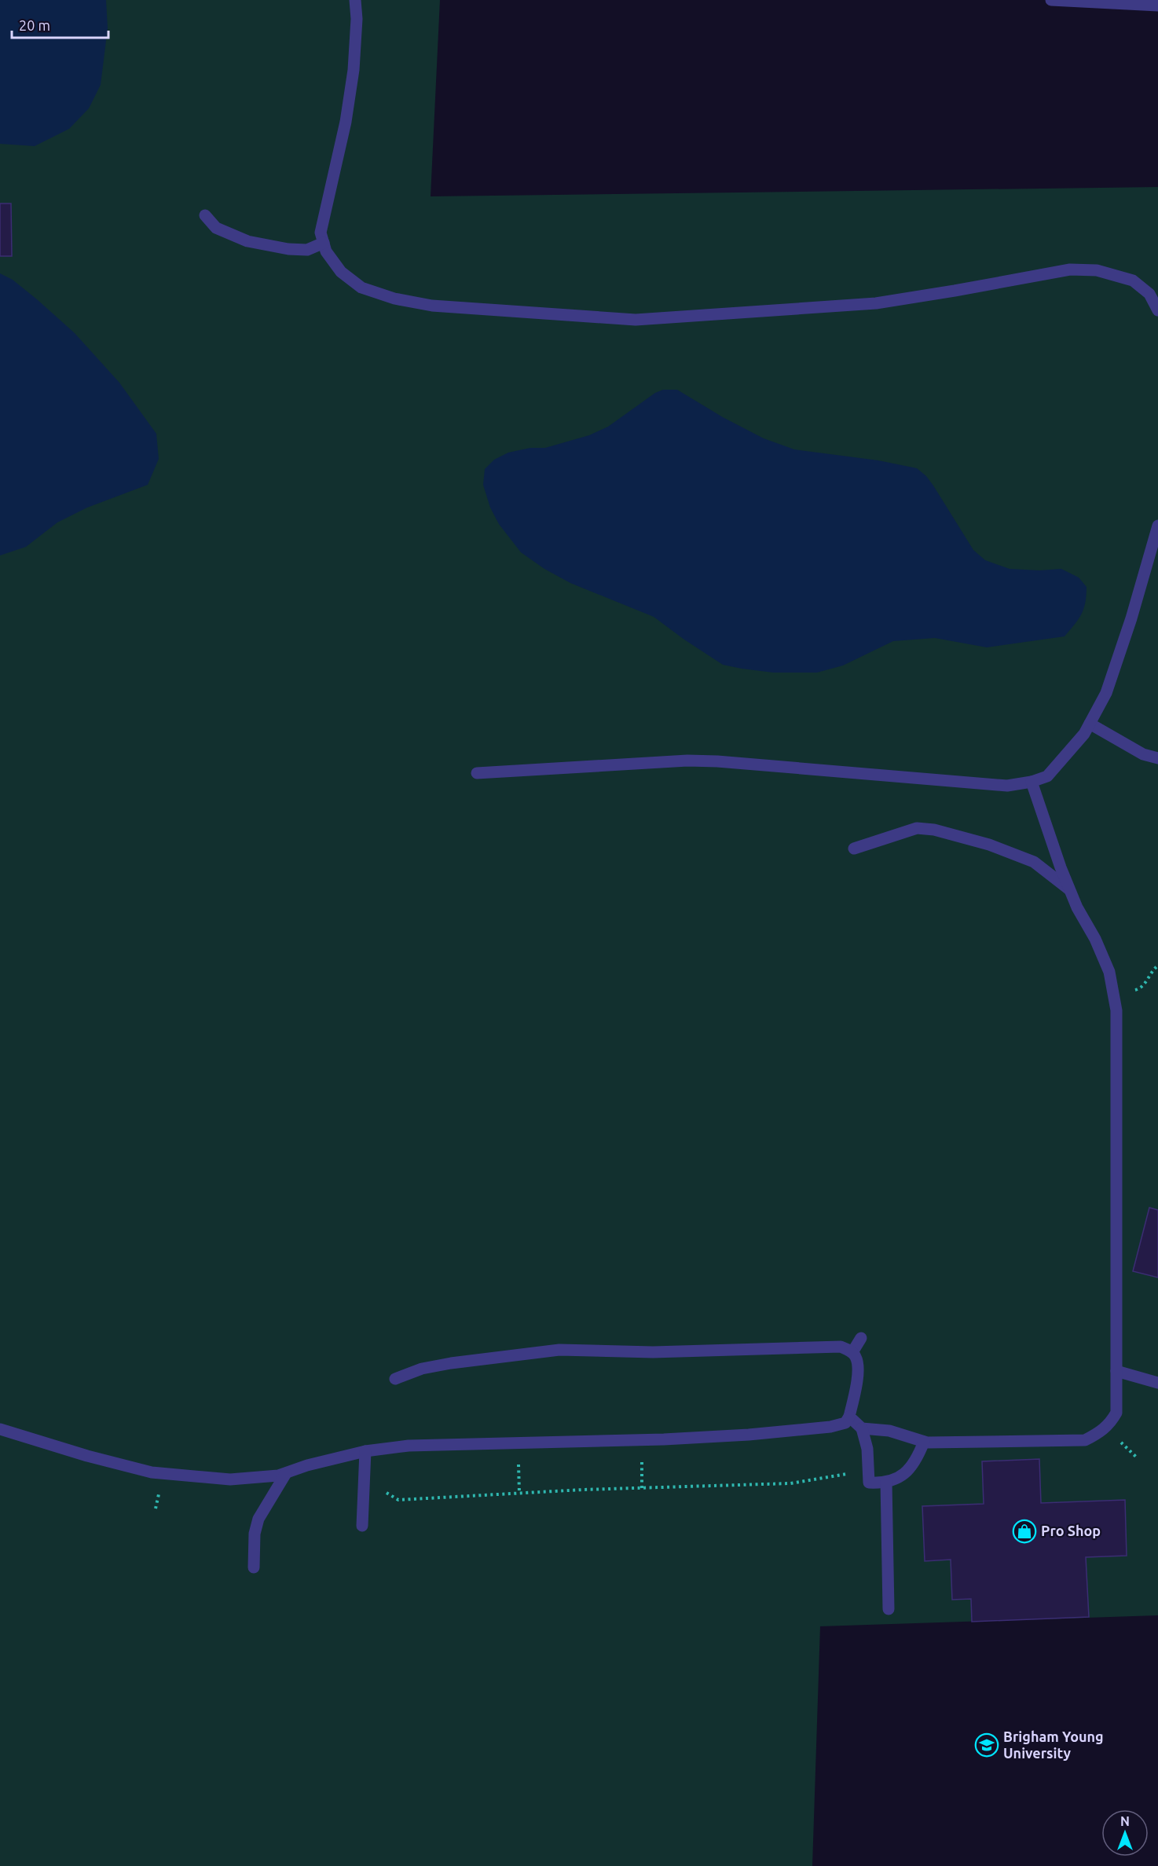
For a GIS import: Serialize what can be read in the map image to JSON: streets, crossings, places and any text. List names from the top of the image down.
{
  "places": {
    "shop": ["Pro Shop"],
    "school or university": ["Brigham Young University"]
  },
  "scale_bar": "20 m",
  "north": "top"
}
